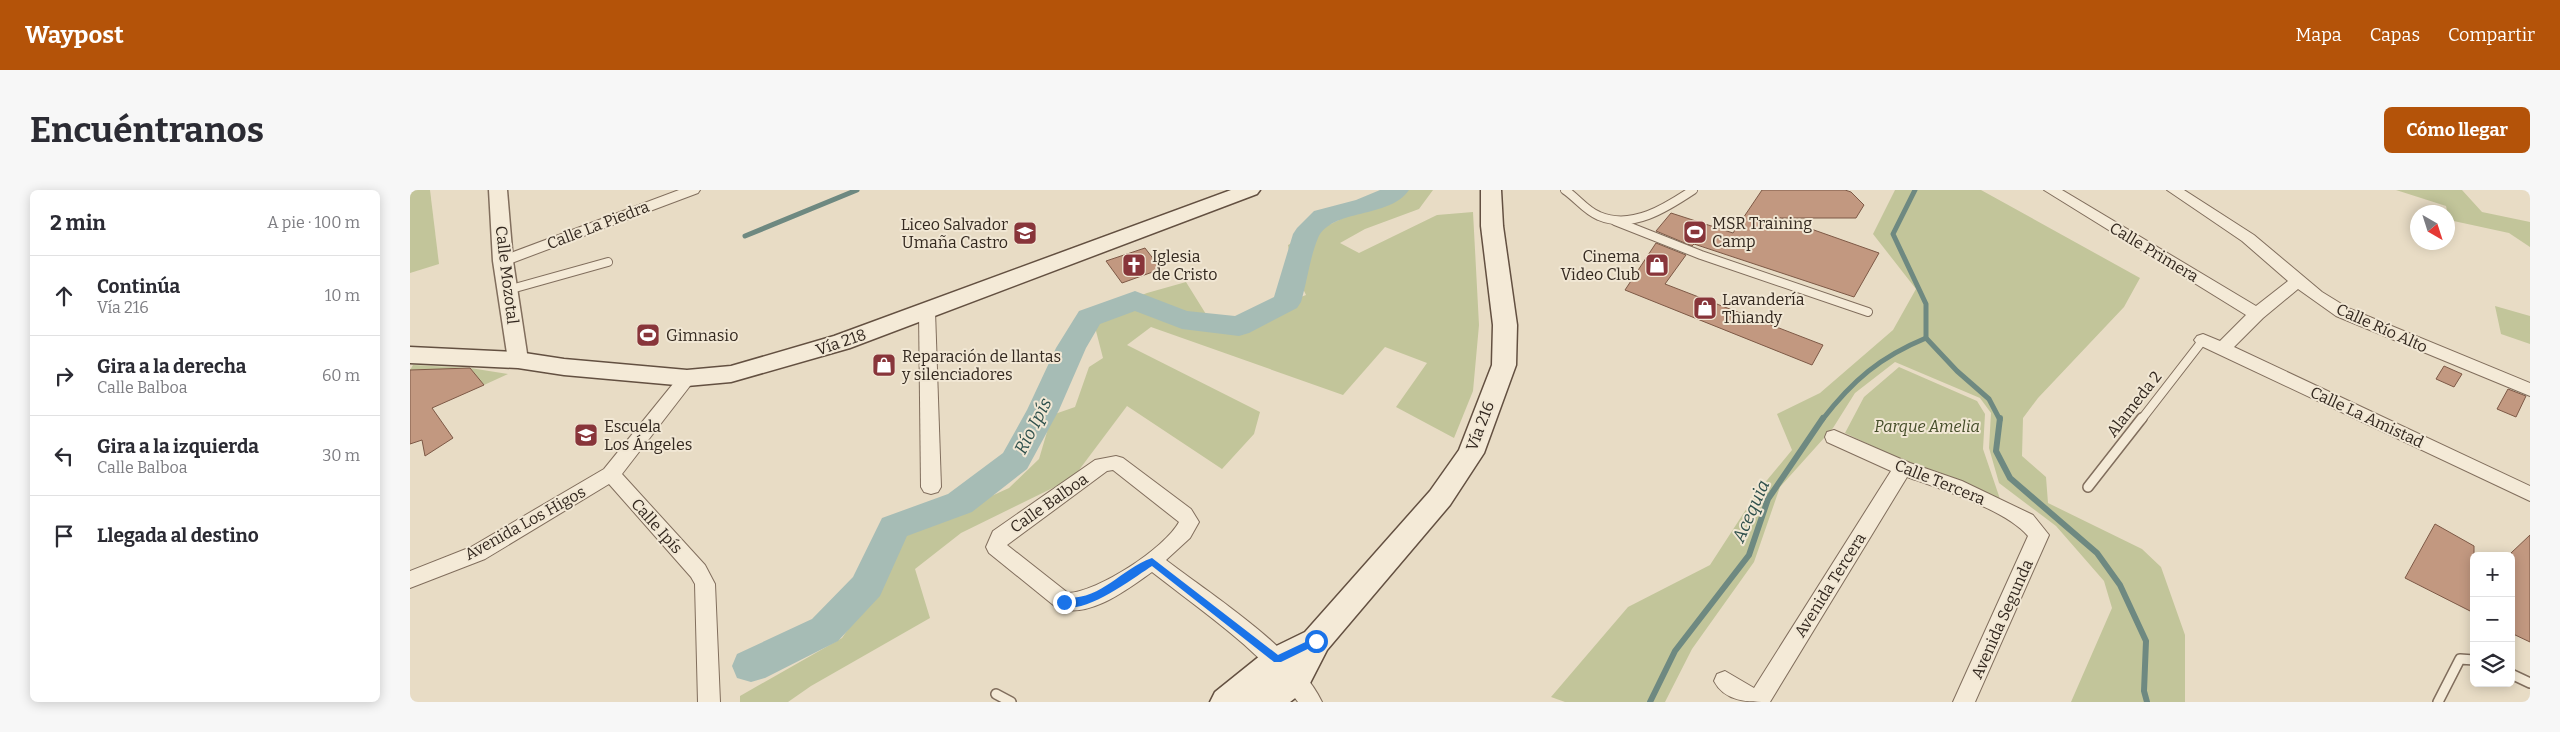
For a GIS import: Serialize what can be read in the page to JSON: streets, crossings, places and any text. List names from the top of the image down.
{
  "streets": {
    "main road": ["Vía 218", "Vía 216"],
    "street": [
      "Calle La Piedra",
      "Calle Primera",
      "Calle Mozotal",
      "Calle Río Alto",
      "Calle La Amistad",
      "Calle Tercera",
      "Calle Balboa",
      "Avenida Los Higos",
      "Calle Ipís",
      "Avenida Tercera",
      "Avenida Segunda"
    ],
    "lane": ["Alameda 2"]
  },
  "crossings": [
    ["Calle La Piedra", "Calle Mozotal"],
    ["Calle Mozotal", "Vía 218"],
    ["Alameda 2", "Calle La Amistad"],
    ["Calle Tercera", "Avenida Tercera"],
    ["Calle Tercera", "Avenida Segunda"],
    ["Avenida Los Higos", "Calle Ipís"]
  ],
  "water": ["Río Ipís", "Acequia"],
  "parks": ["Parque Amelia"],
  "places": {
    "sports": ["MSR Training Camp", "Gimnasio"],
    "school or university": ["Liceo Salvador Umaña Castro", "Escuela Los Ángeles"],
    "church": ["Iglesia de Cristo"],
    "shop": ["Cinema Video Club", "Lavandería Thiandy", "Reparación de llantas y silenciadores"]
  },
  "north": "bottom right",
  "page": {
    "header": "Waypost",
    "nav": ["Mapa", "Capas", "Compartir"],
    "buttons": "Cómo llegar",
    "title": "Encuéntranos",
    "heading": ["2 min", "A pie · 100 m"],
    "list": [
      ["Continúa", "Vía 216", "10 m"],
      ["Gira a la derecha", "Calle Balboa", "60 m"],
      ["Gira a la izquierda", "Calle Balboa", "30 m"],
      "Llegada al destino"
    ],
    "map_buttons": ["+", "−"]
  }
}
